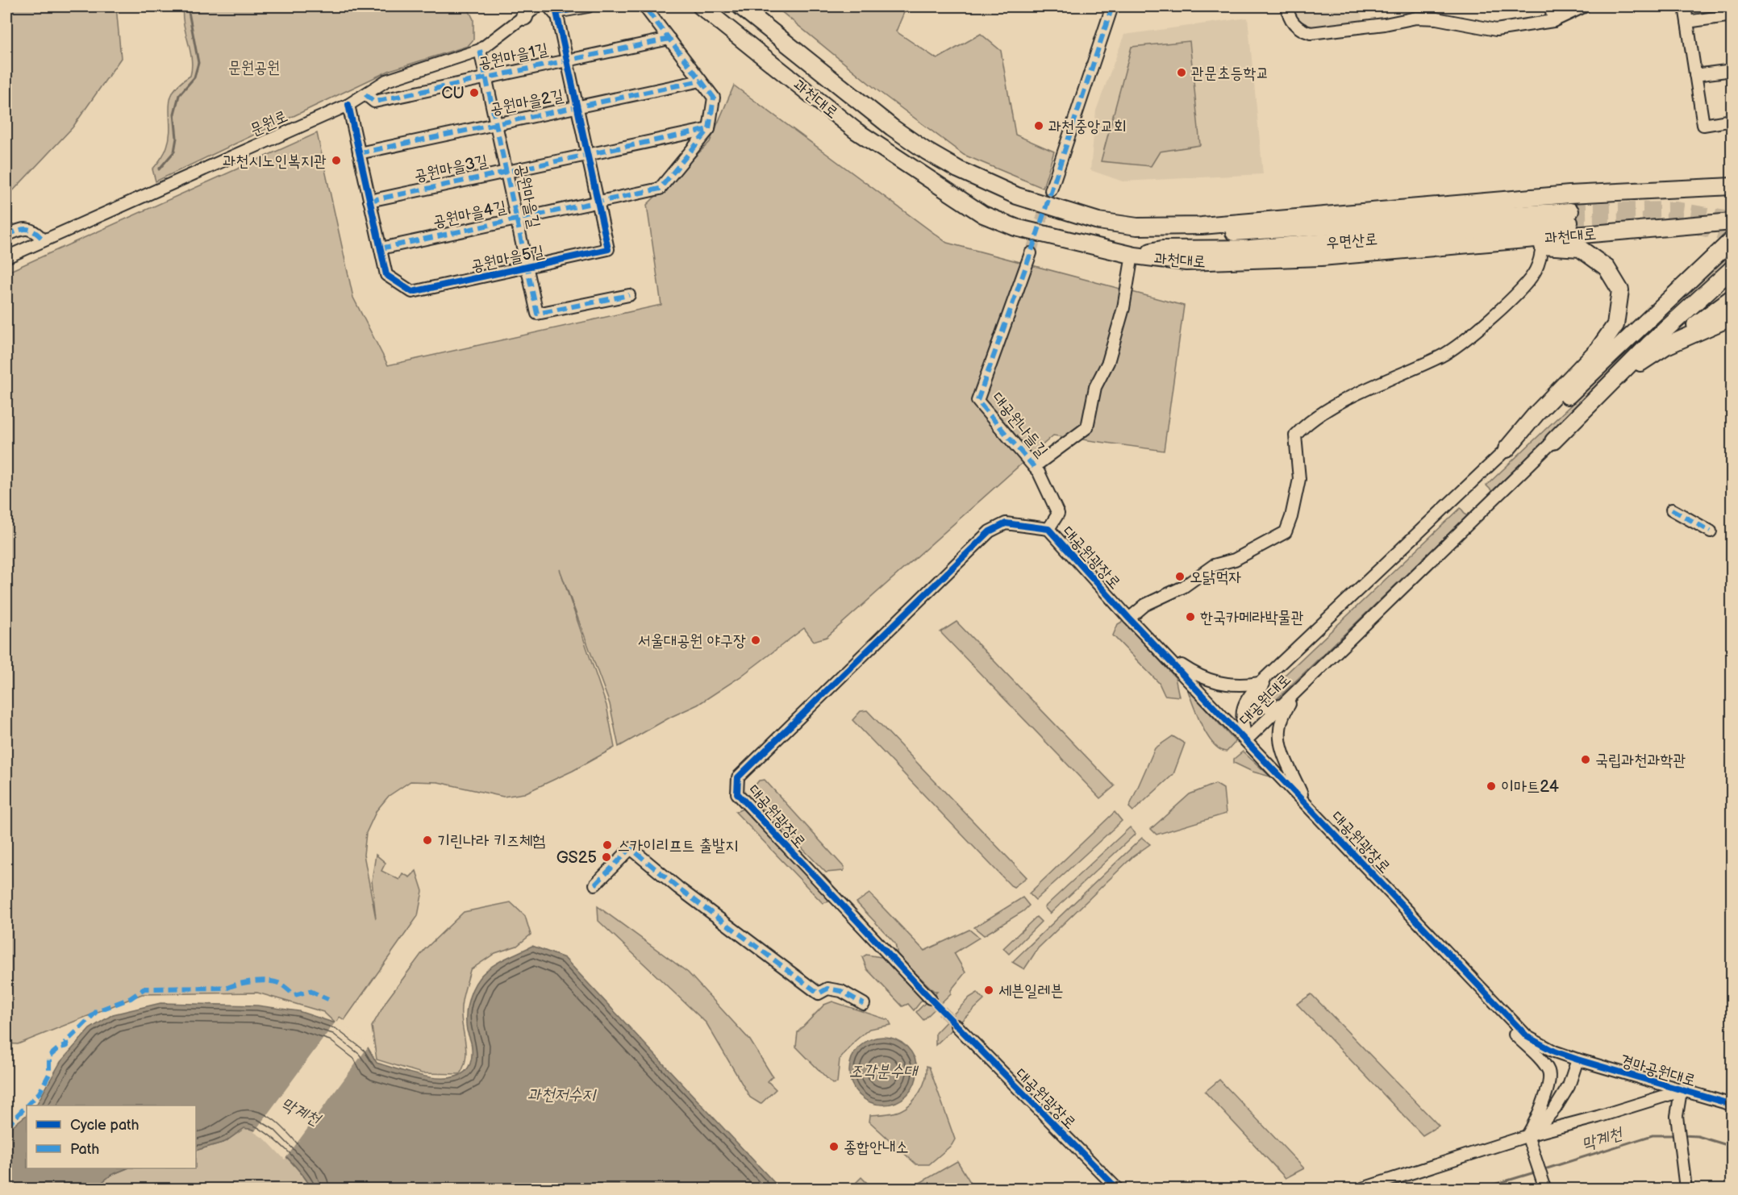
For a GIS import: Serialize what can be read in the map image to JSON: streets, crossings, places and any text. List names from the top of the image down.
{
  "streets": {
    "highway": ["과천대로", "우면산로"],
    "street": [
      "공원마을1길",
      "공원마을2길",
      "문원로",
      "공원마을3길",
      "공원마을길",
      "공원마을4길",
      "공원마을5길",
      "대공원나들길",
      "대공원광장로",
      "대공원대로",
      "경마공원대로"
    ]
  },
  "crossings": [
    ["공원마을1길", "문원로"],
    ["공원마을1길", "공원마을길"],
    ["과천대로", "우면산로"],
    ["공원마을2길", "공원마을길"],
    ["문원로", "공원마을길"],
    ["공원마을3길", "공원마을길"],
    ["공원마을3길", "공원마을4길"],
    ["공원마을길", "공원마을4길"],
    ["공원마을길", "공원마을5길"],
    ["공원마을4길", "공원마을5길"],
    ["대공원나들길", "대공원광장로"],
    ["대공원광장로", "대공원대로"],
    ["대공원광장로", "경마공원대로"]
  ],
  "water": ["조각분수대", "과천저수지", "막계천"],
  "parks": ["문원공원"],
  "places": [
    "관문초등학교",
    "CU",
    "과천중앙교회",
    "과천시노인복지관",
    "오닭먹자",
    "한국카메라박물관",
    "서울대공원 야구장",
    "국립과천과학관",
    "이마트24",
    "기린나라 키즈체험",
    "스카이리프트 출발지",
    "GS25",
    "세븐일레븐",
    "종합안내소"
  ],
  "legend": ["Cycle path", "Path"]
}
